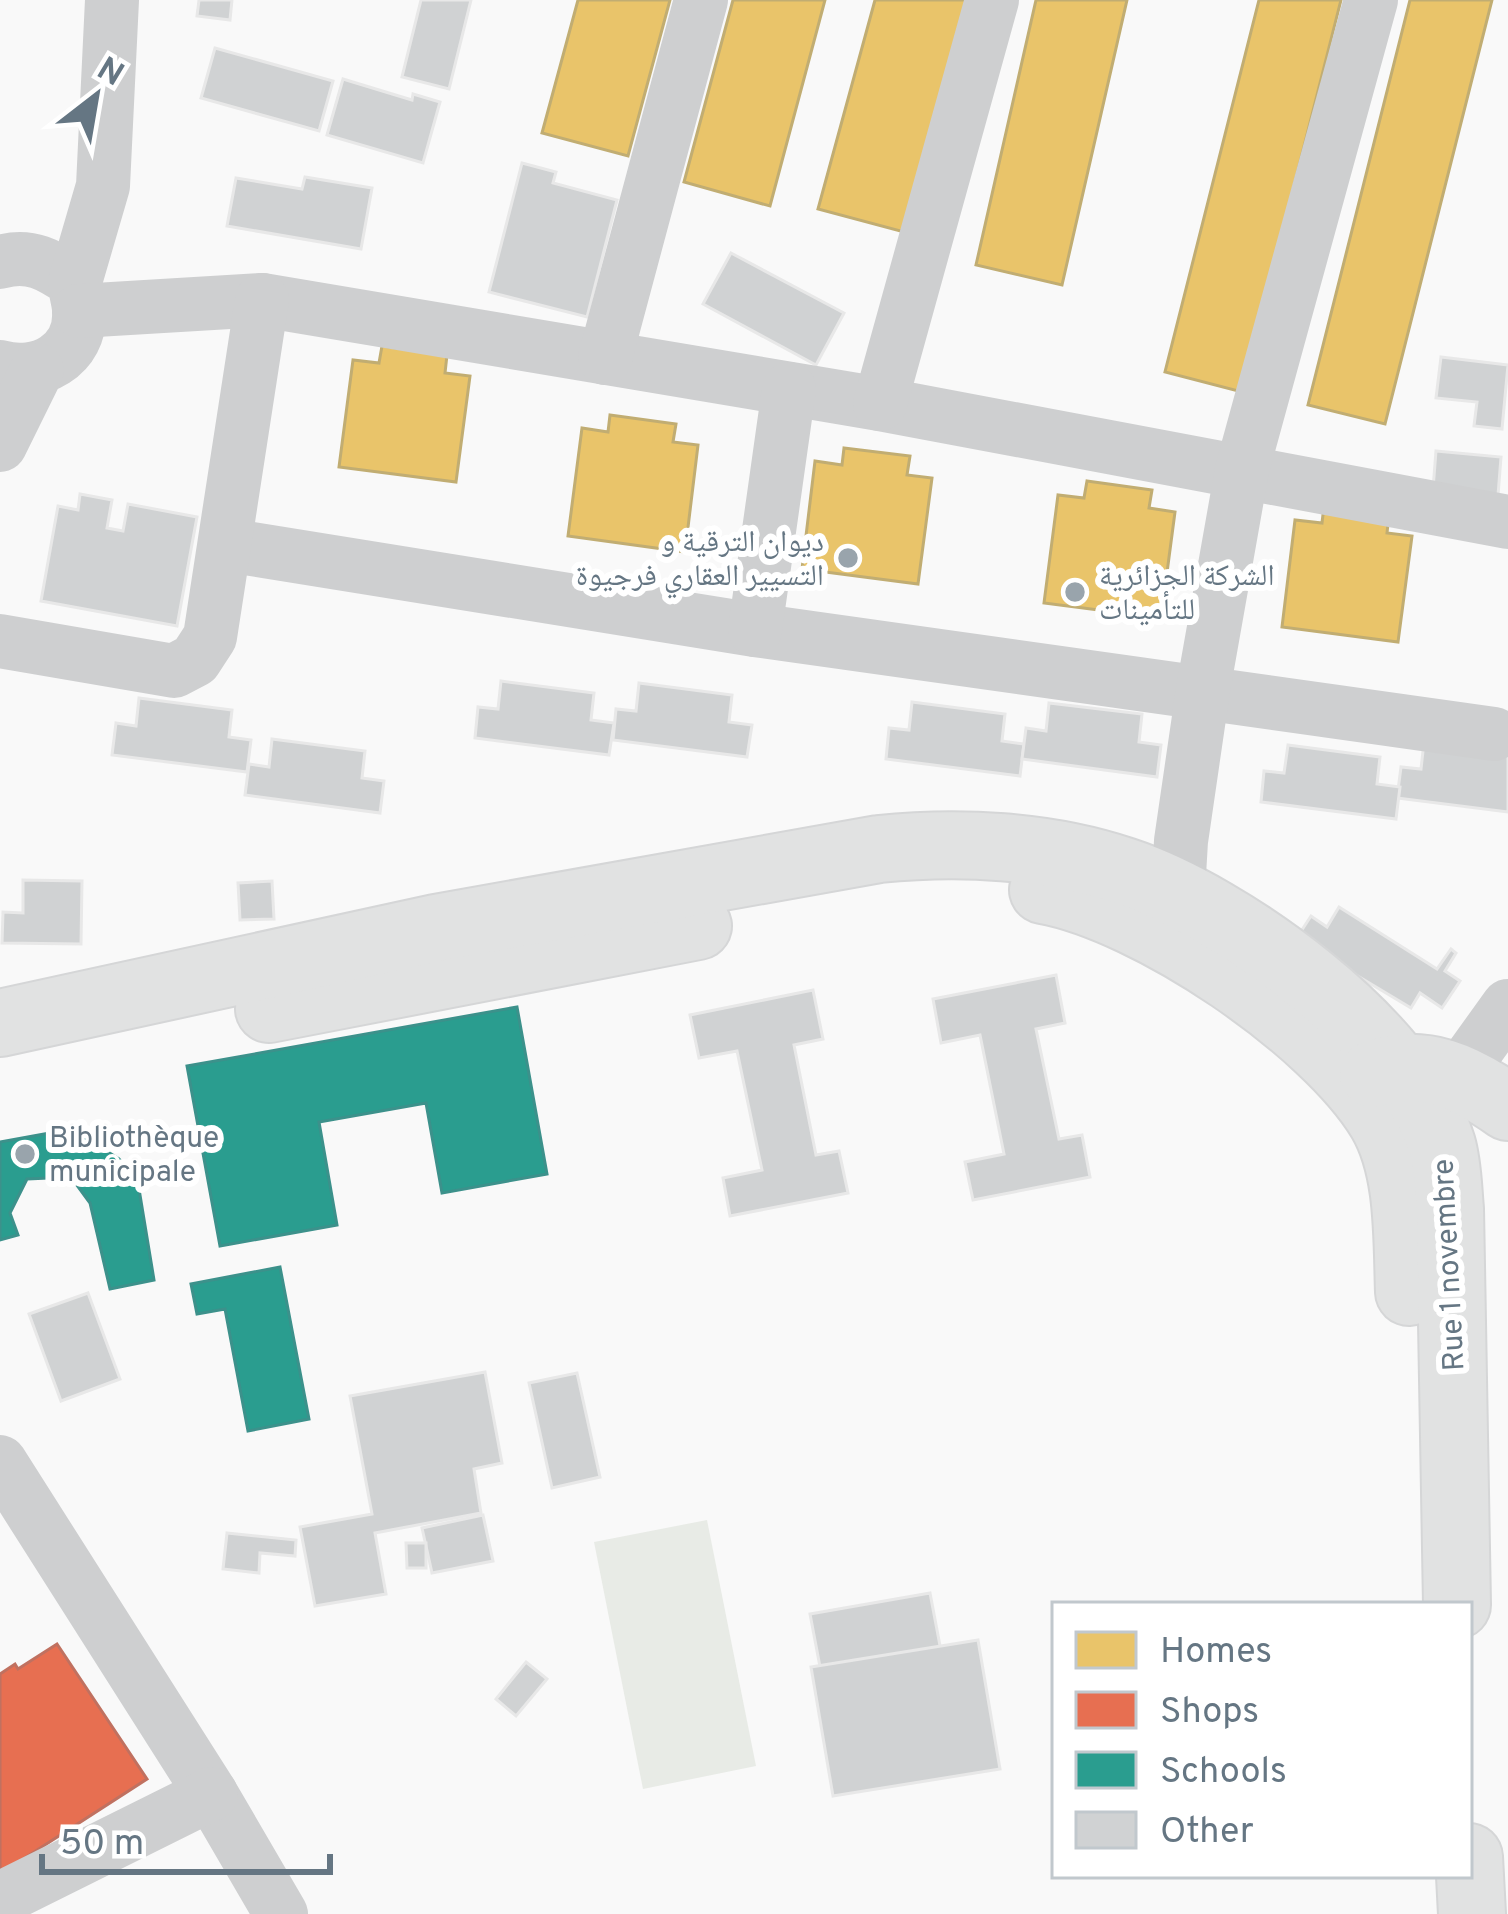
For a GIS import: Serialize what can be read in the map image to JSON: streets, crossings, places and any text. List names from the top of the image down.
{
  "streets": {
    "main road": ["Rue 1 novembre"]
  },
  "places": ["ديوان الترقية و التسيير العقاري فرجيوة", "الشركة الجزائرية للتأمينات", "Bibliothèque municipale"],
  "legend": [
    "Homes",
    "Shops",
    "Schools",
    "Other"
  ],
  "scale_bar": "50 m",
  "north": "top right"
}
